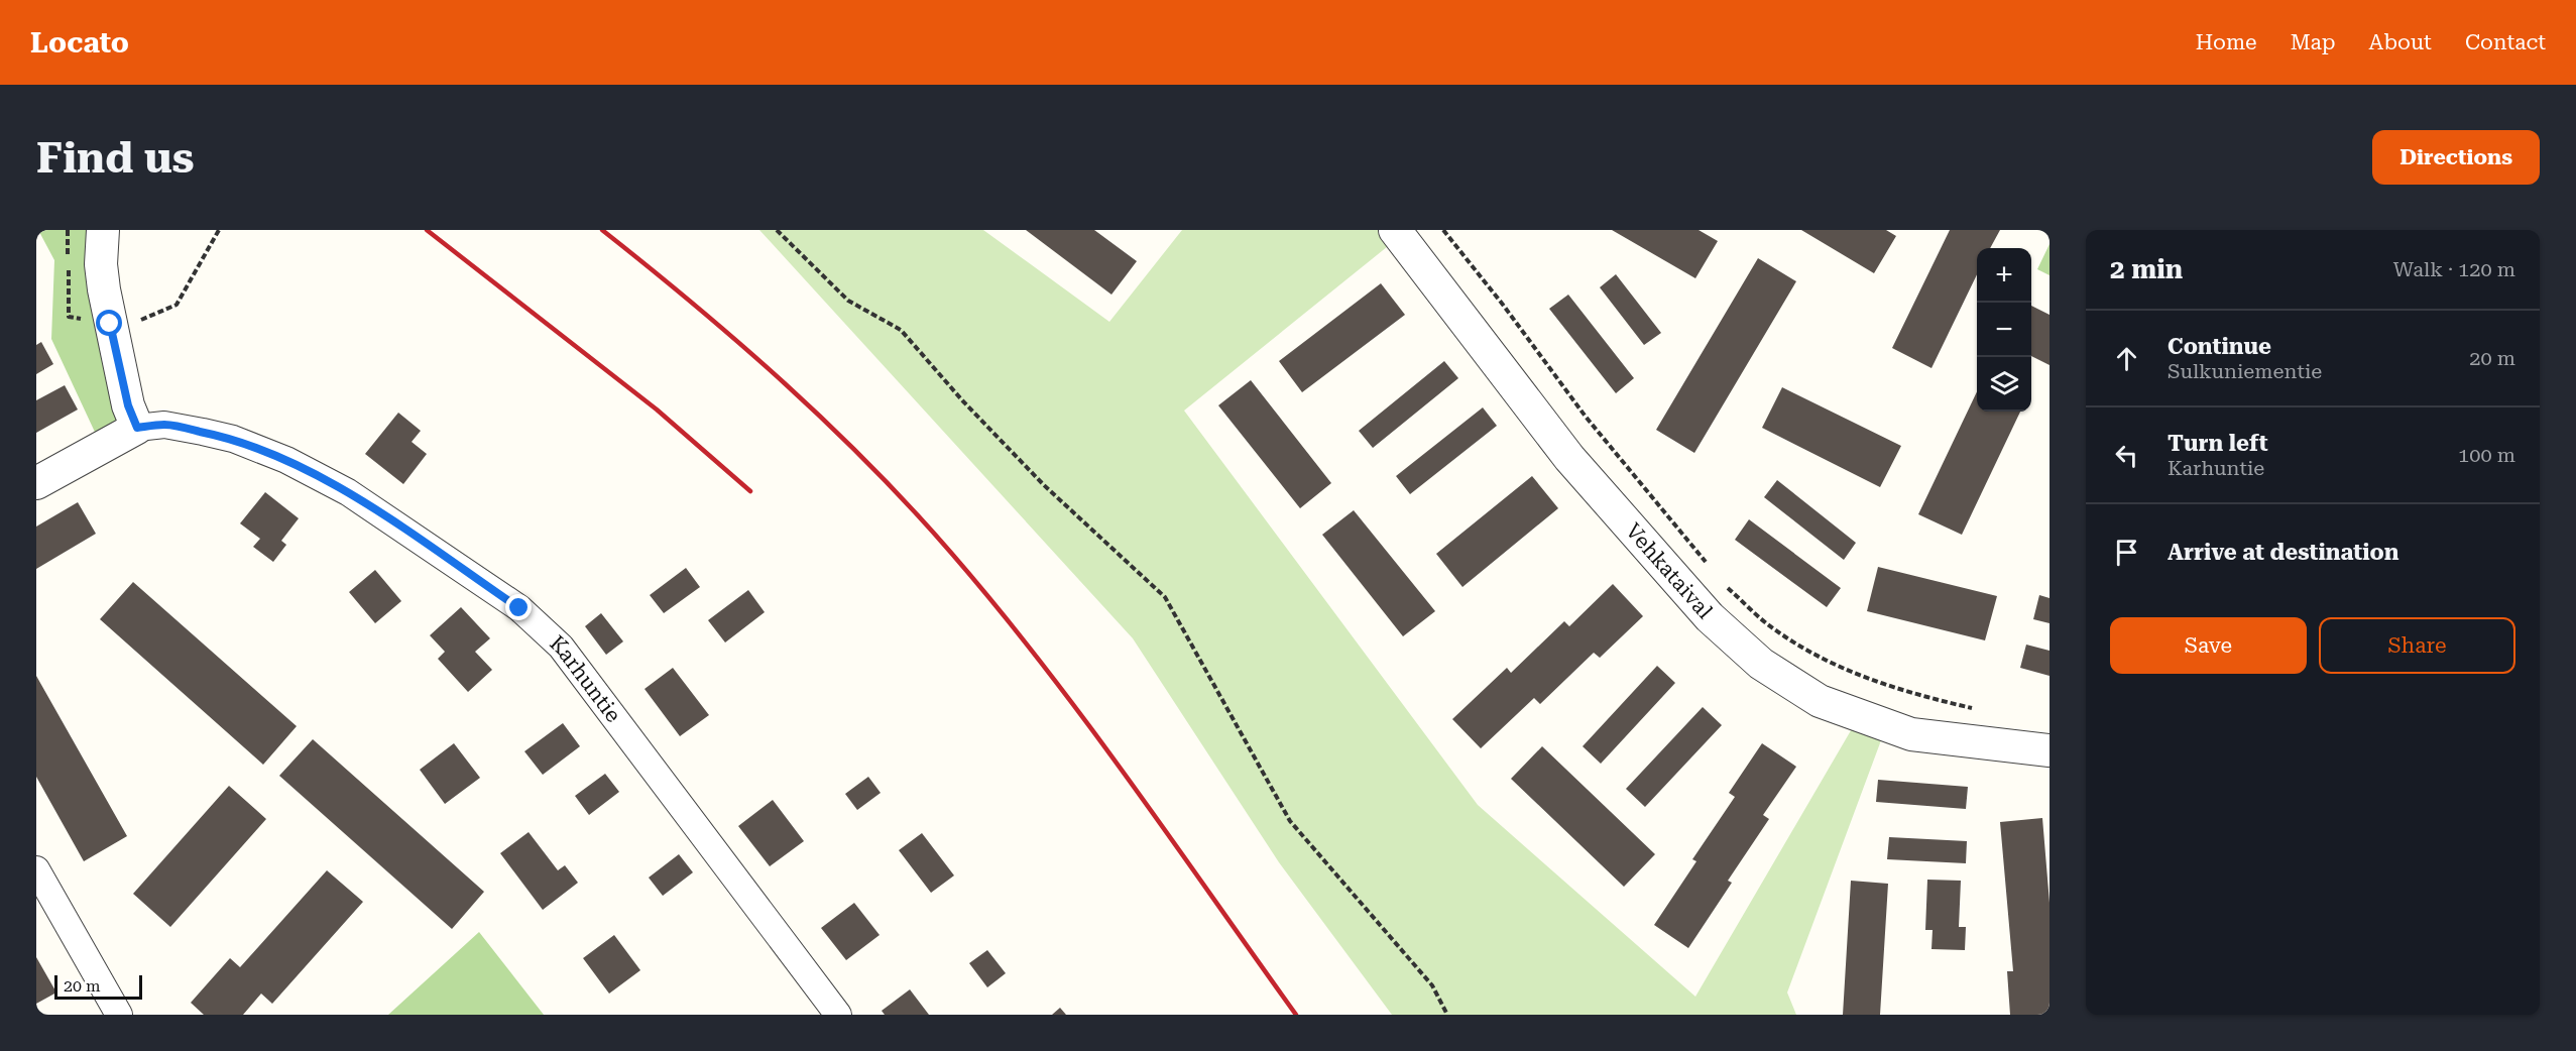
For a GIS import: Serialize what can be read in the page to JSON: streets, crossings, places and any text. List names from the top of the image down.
{
  "streets": {
    "street": ["Vehkataival", "Karhuntie"]
  },
  "scale_bar": "20 m",
  "page": {
    "header": "Locato",
    "nav": [
      "Home",
      "Map",
      "About",
      "Contact"
    ],
    "buttons": [
      "Directions",
      ["Save", "Share"]
    ],
    "title": "Find us",
    "heading": ["2 min", "Walk · 120 m"],
    "map_buttons": ["+", "−"],
    "list": [
      ["Continue", "Sulkuniementie", "20 m"],
      ["Turn left", "Karhuntie", "100 m"],
      "Arrive at destination"
    ],
    "scale": "20 m"
  }
}
